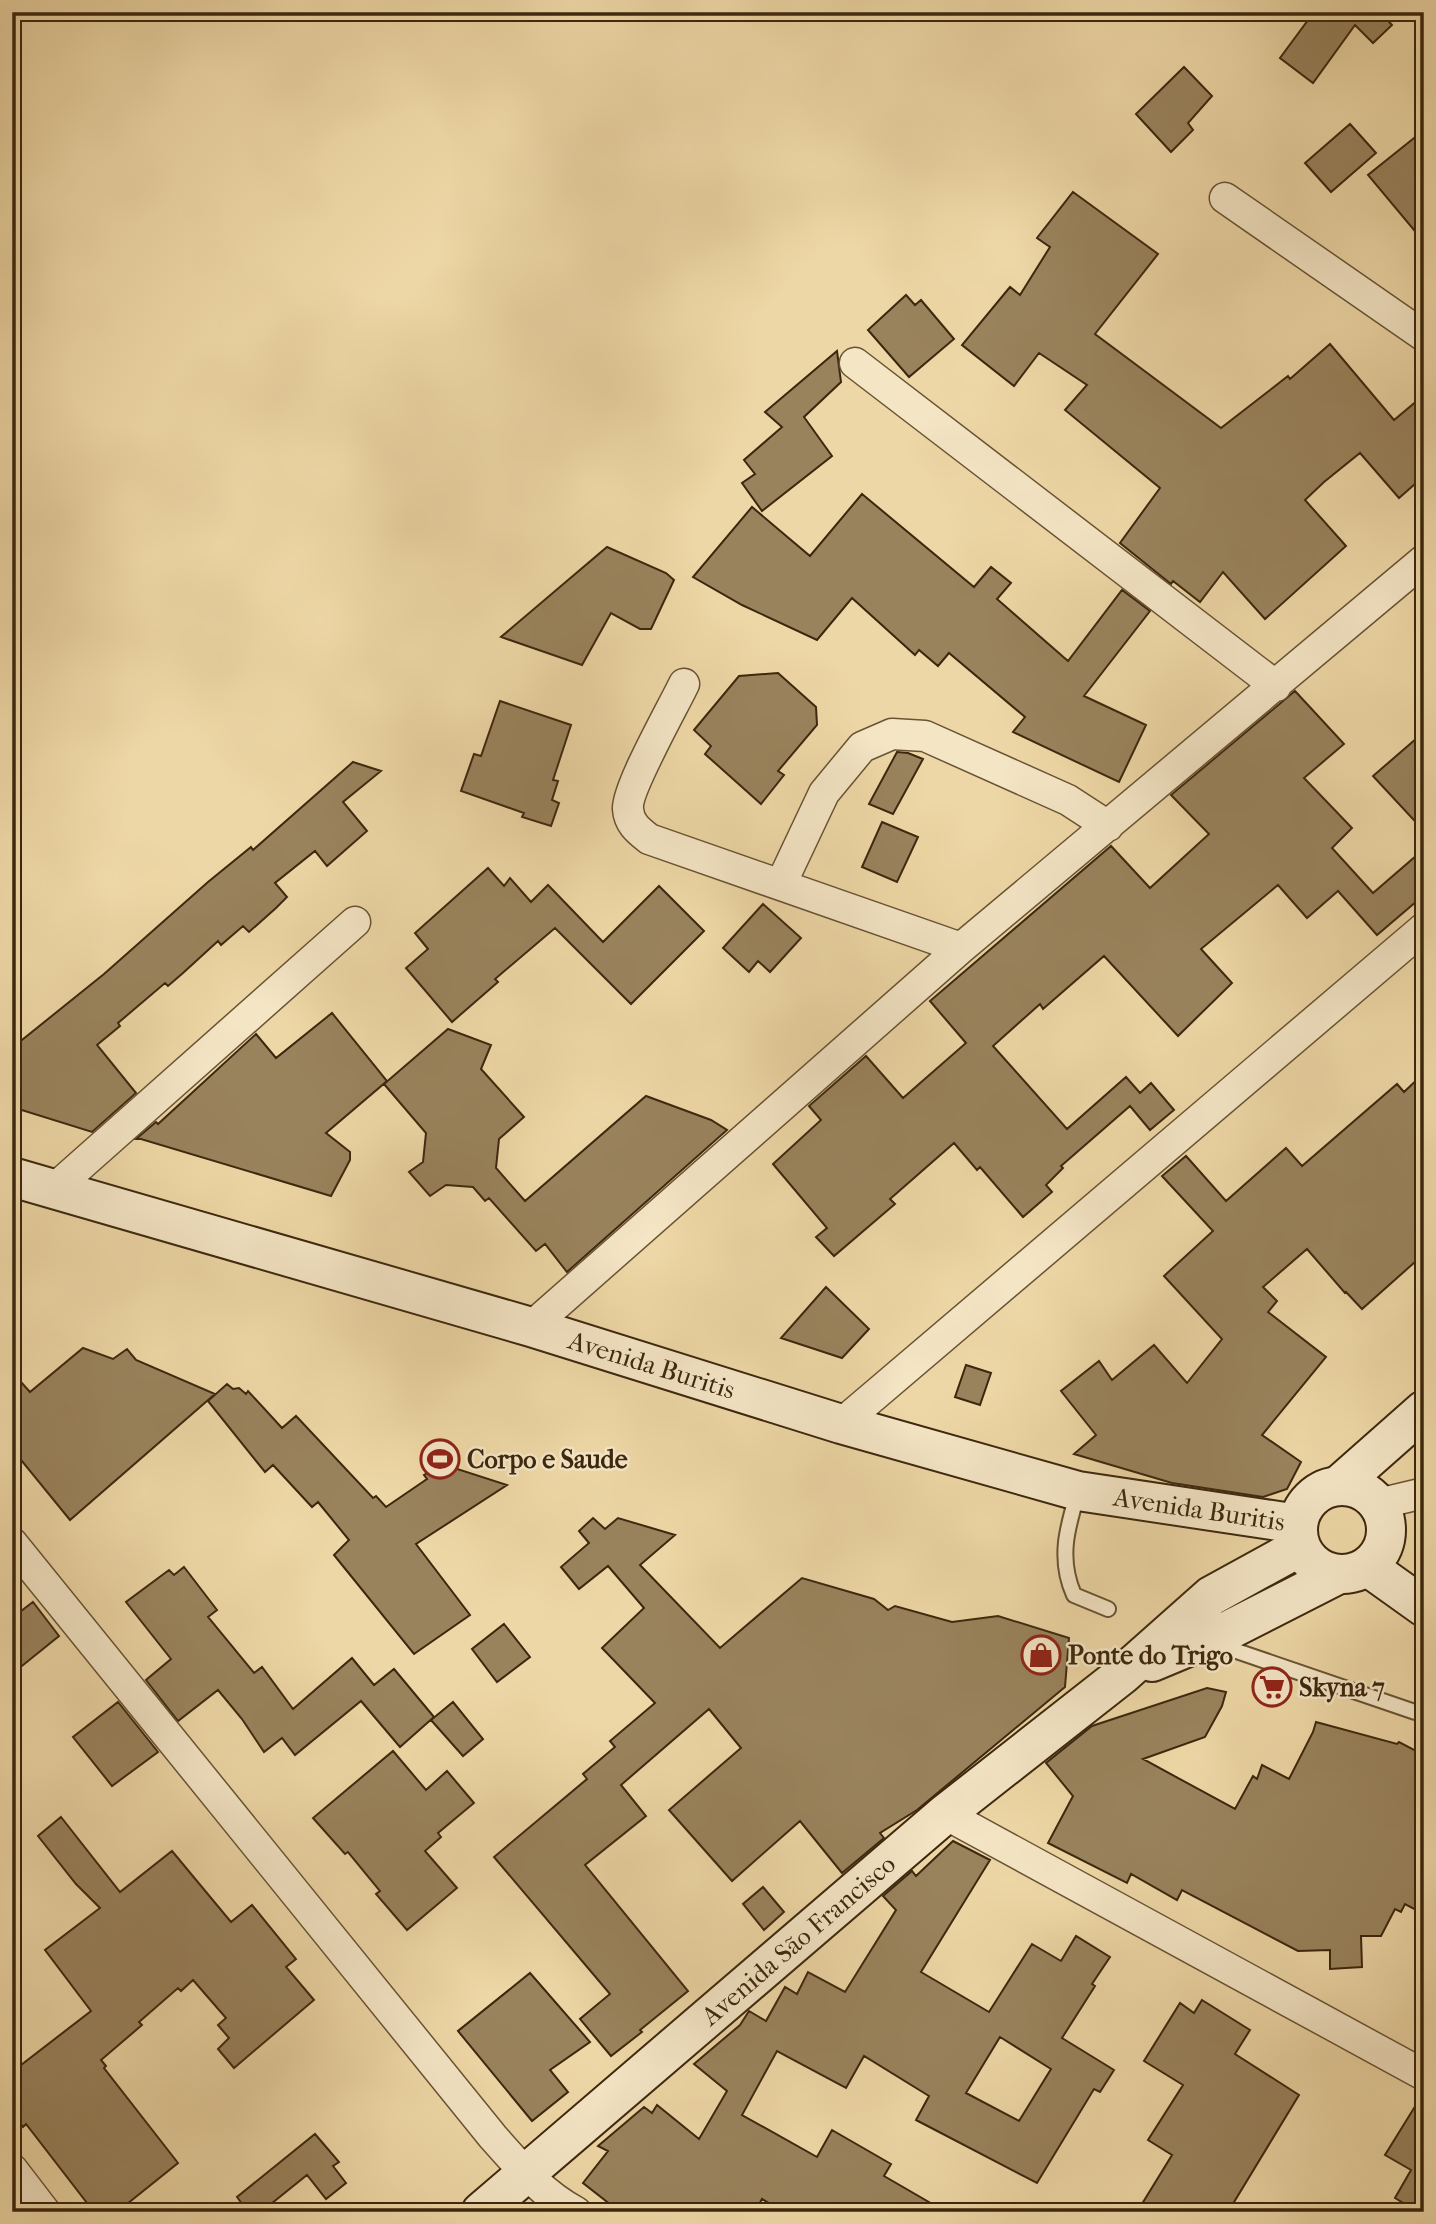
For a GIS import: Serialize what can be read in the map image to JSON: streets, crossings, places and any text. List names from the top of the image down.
{
  "streets": {
    "street": ["Avenida Buritis", "Avenida São Francisco"]
  },
  "crossings": [
    ["Avenida Buritis", "Avenida São Francisco"]
  ],
  "places": {
    "sports": ["Corpo e Saude"],
    "shop": ["Ponte do Trigo"],
    "supermarket": ["Skyna 7"]
  }
}
